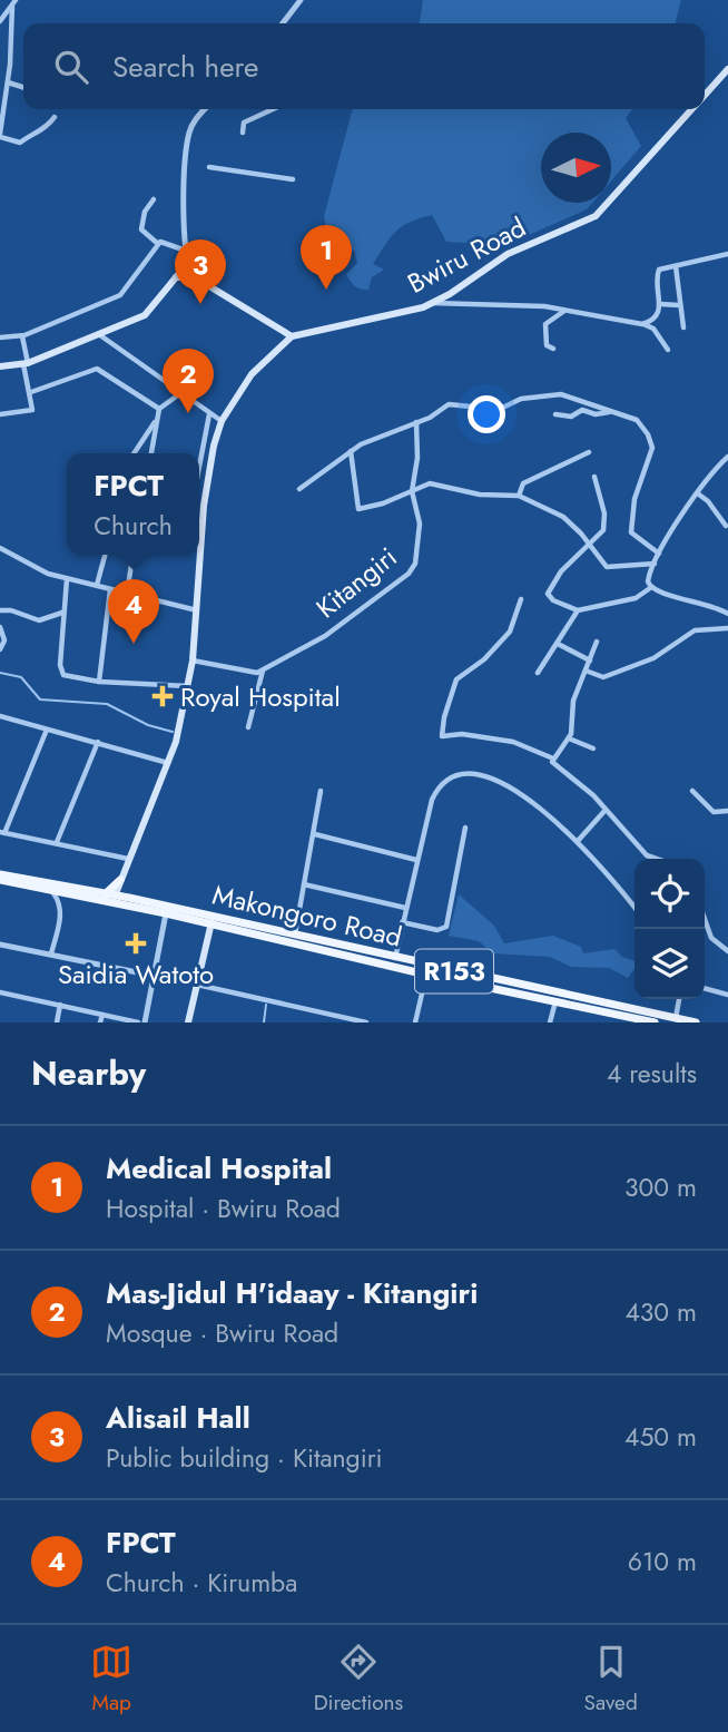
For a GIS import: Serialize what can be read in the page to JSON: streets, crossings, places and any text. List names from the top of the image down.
{
  "streets": {
    "main road": ["Bwiru Road", "Makongoro Road", "R153"],
    "street": ["Kitangiri"]
  },
  "crossings": [
    ["Bwiru Road", "Makongoro Road"]
  ],
  "places": {
    "health": ["Royal Hospital", "Saidia Watoto"]
  },
  "north": "right",
  "page": {
    "search": "Search here",
    "pins": [
      "1",
      "3",
      "2",
      "4"
    ],
    "popup": ["FPCT", "Church"],
    "heading": ["Nearby", "4 results"],
    "list": [
      {
        "mark": "1",
        "name": "Medical Hospital",
        "note": "Hospital · Bwiru Road",
        "value": "300 m"
      },
      {
        "mark": "2",
        "name": "Mas-Jidul H'idaay - Kitangiri",
        "note": "Mosque · Bwiru Road",
        "value": "430 m"
      },
      {
        "mark": "3",
        "name": "Alisail Hall",
        "note": "Public building · Kitangiri",
        "value": "450 m"
      },
      {
        "mark": "4",
        "name": "FPCT",
        "note": "Church · Kirumba",
        "value": "610 m"
      }
    ],
    "nav": ["Map", "Directions", "Saved"]
  }
}
